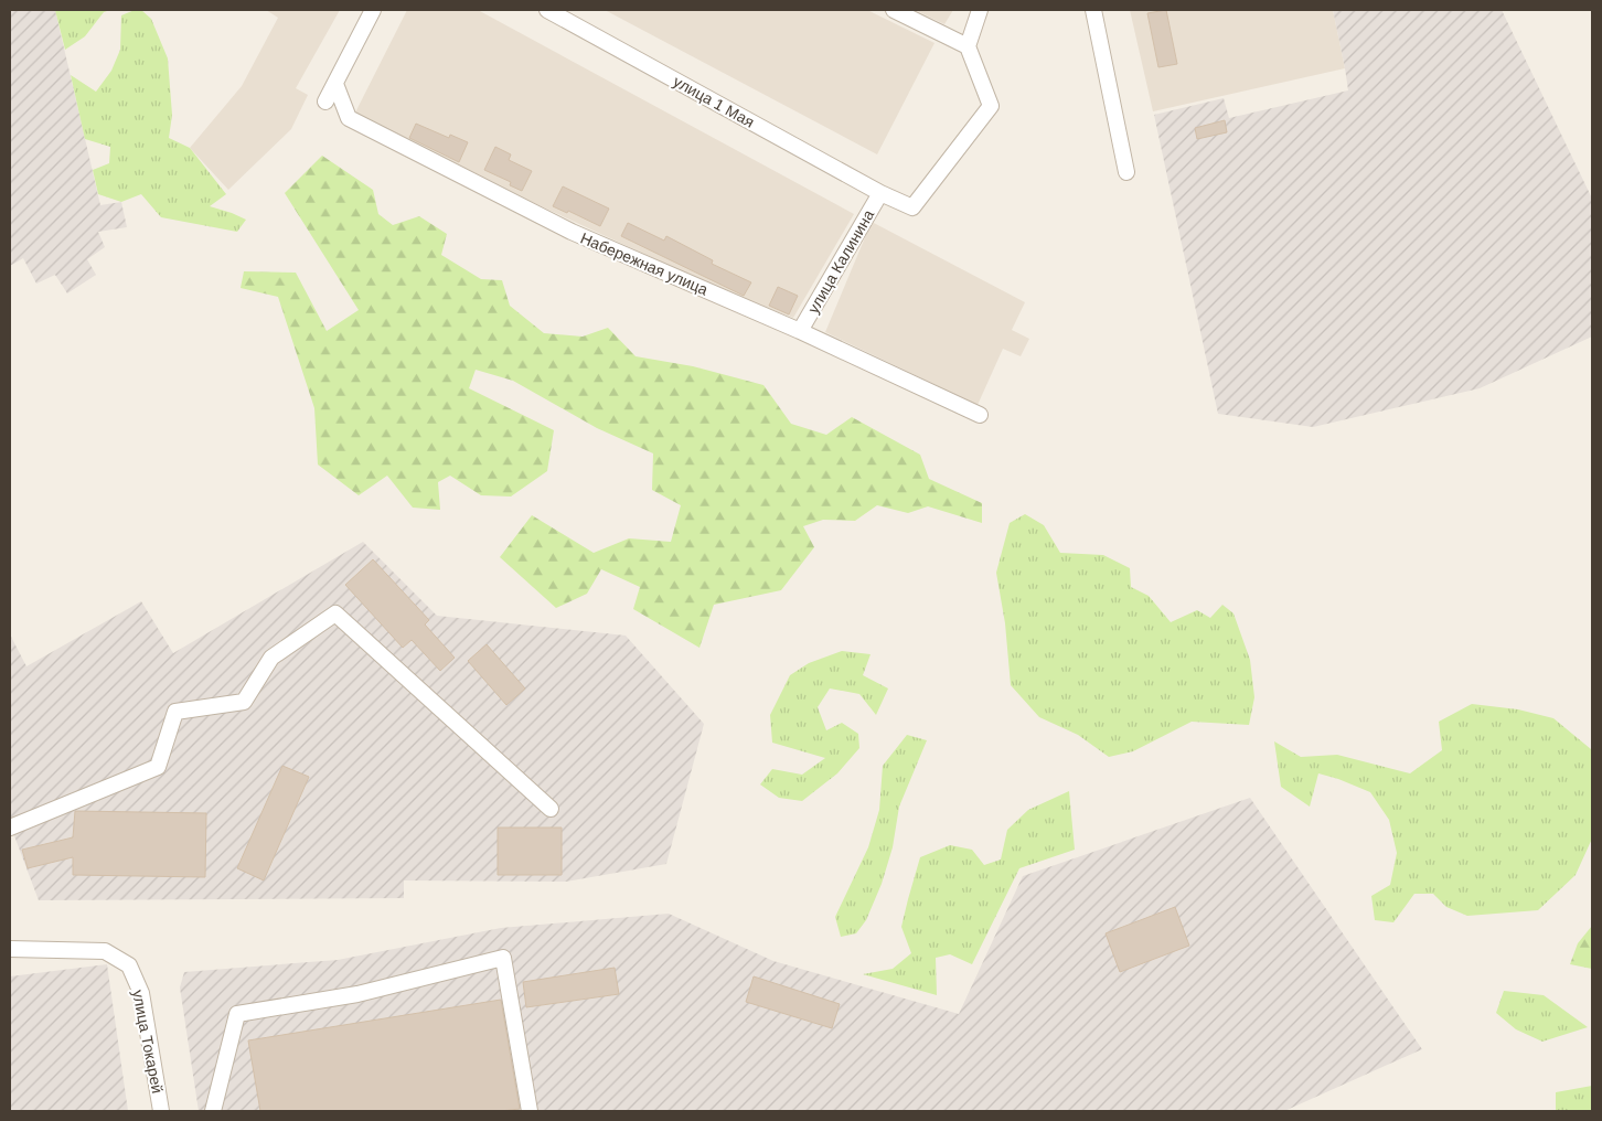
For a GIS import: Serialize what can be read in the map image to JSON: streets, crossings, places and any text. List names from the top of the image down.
{
  "streets": {
    "street": [
      "улица 1 Мая",
      "улица Калинина",
      "Набережная улица",
      "улица Токарей"
    ]
  },
  "crossings": [
    ["улица 1 Мая", "улица Калинина"],
    ["улица Калинина", "Набережная улица"]
  ]
}
